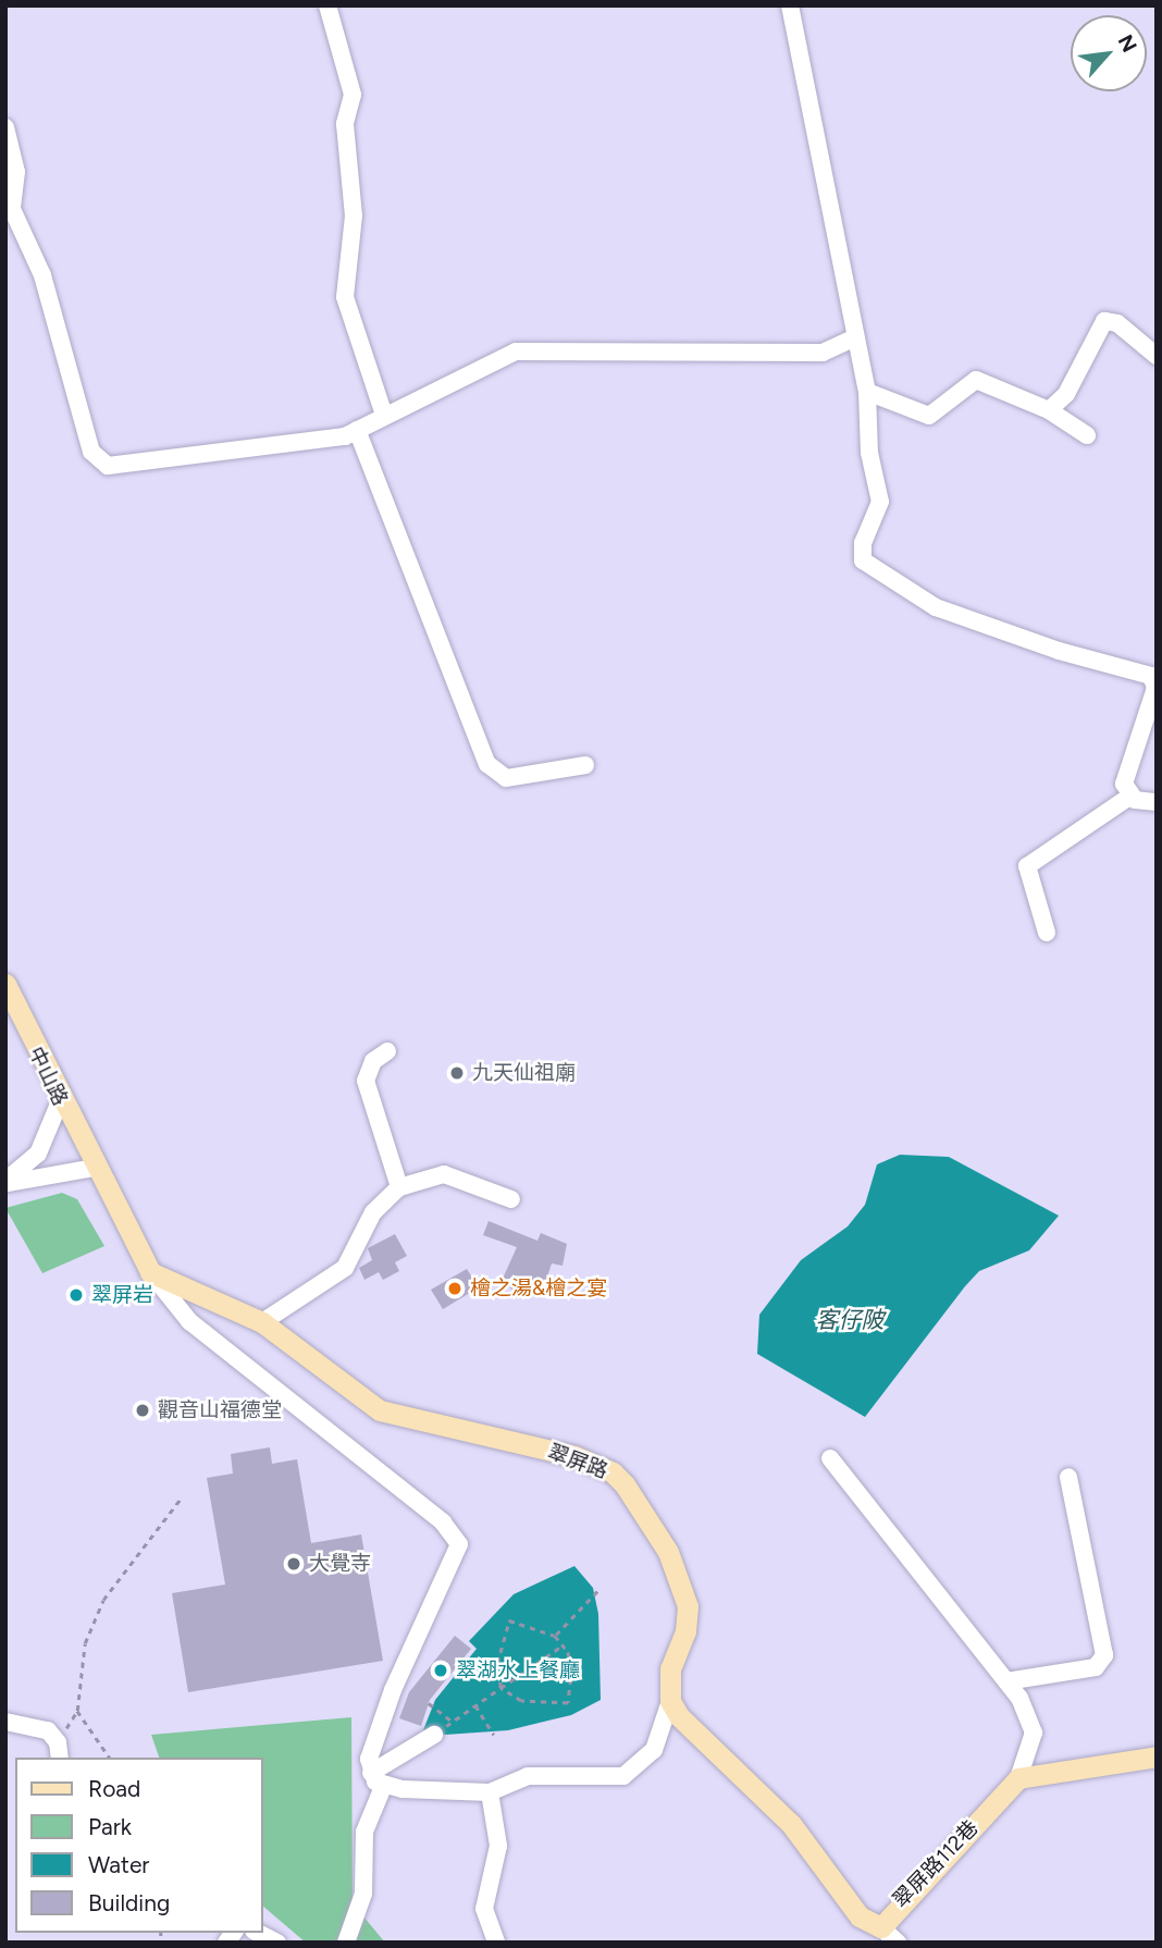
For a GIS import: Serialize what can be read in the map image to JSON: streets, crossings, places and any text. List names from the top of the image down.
{
  "streets": {
    "main road": ["中山路", "翠屏路", "翠屏路112巷"]
  },
  "crossings": [
    ["翠屏路", "翠屏路112巷"]
  ],
  "water": ["客仔陂"],
  "places": [
    "九天仙祖廟",
    "檜之湯&檜之宴",
    "翠屏岩",
    "觀音山福德堂",
    "大覺寺",
    "翠湖水上餐廳"
  ],
  "legend": [
    "Road",
    "Park",
    "Water",
    "Building"
  ],
  "north": "top right"
}
